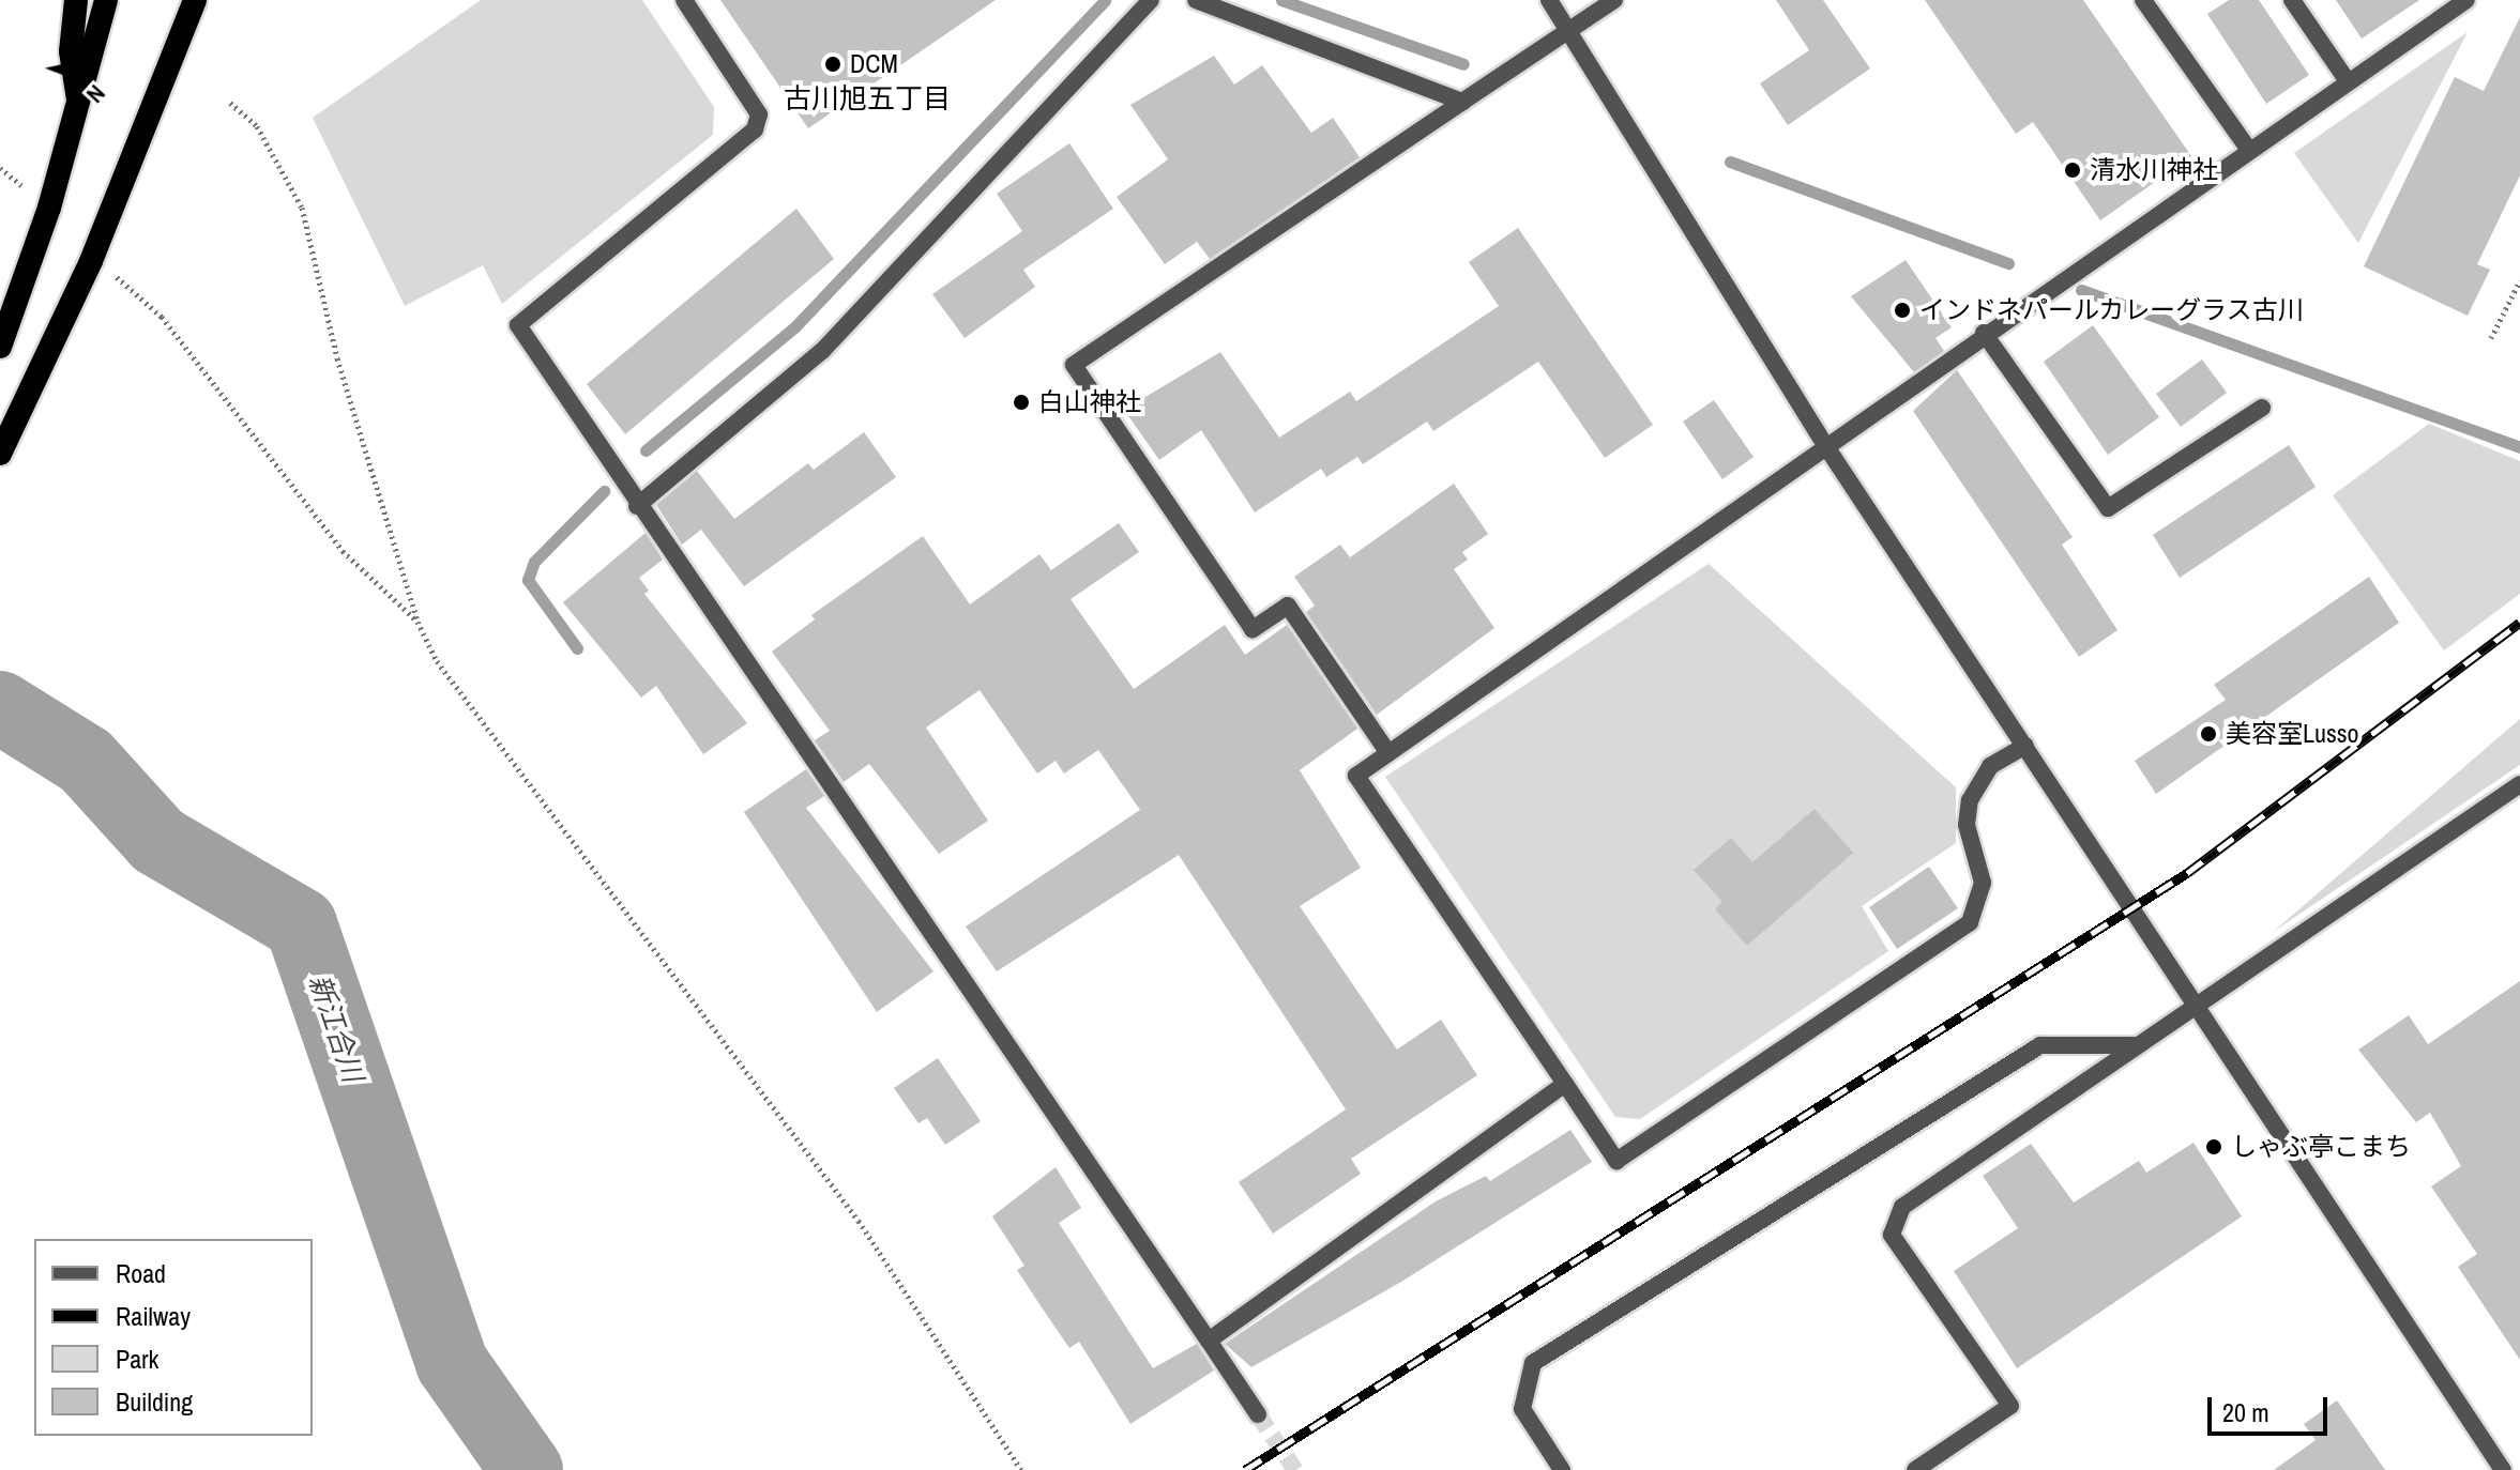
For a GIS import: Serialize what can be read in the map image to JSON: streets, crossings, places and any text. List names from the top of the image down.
{
  "districts": ["古川旭五丁目"],
  "water": ["新江合川"],
  "places": [
    "DCM",
    "清水川神社",
    "インドネパールカレーグラス古川",
    "白山神社",
    "美容室Lusso",
    "しゃぶ亭こまち"
  ],
  "legend": [
    "Road",
    "Railway",
    "Park",
    "Building"
  ],
  "scale_bar": "20 m",
  "north": "bottom right"
}
